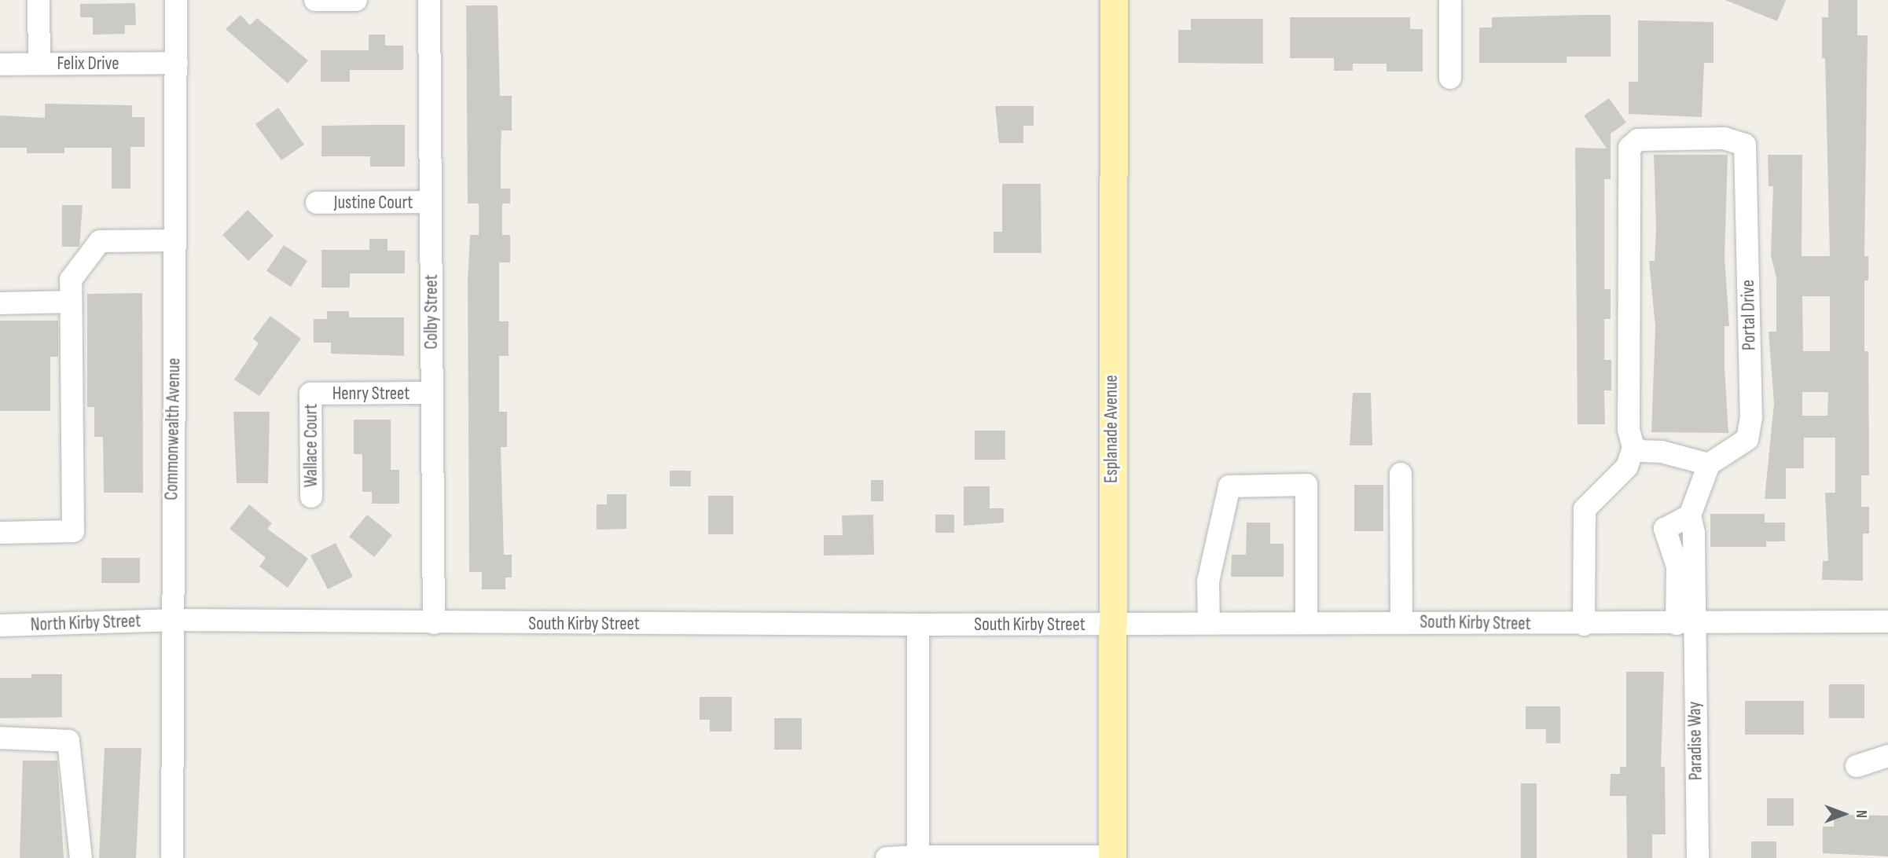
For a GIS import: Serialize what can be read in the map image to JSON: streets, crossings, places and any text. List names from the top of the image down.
{
  "streets": {
    "main road": ["Esplanade Avenue"],
    "street": [
      "Felix Drive",
      "Justine Court",
      "Colby Street",
      "Portal Drive",
      "Henry Street",
      "Commonwealth Avenue",
      "Wallace Court",
      "North Kirby Street",
      "South Kirby Street",
      "Paradise Way"
    ]
  },
  "crossings": [
    ["Felix Drive", "Commonwealth Avenue"],
    ["Justine Court", "Colby Street"],
    ["Colby Street", "Henry Street"],
    ["Colby Street", "South Kirby Street"],
    ["Portal Drive", "Paradise Way"],
    ["Henry Street", "Wallace Court"],
    ["Commonwealth Avenue", "North Kirby Street"],
    ["Commonwealth Avenue", "South Kirby Street"],
    ["Esplanade Avenue", "South Kirby Street"],
    ["North Kirby Street", "South Kirby Street"],
    ["South Kirby Street", "Paradise Way"]
  ],
  "north": "right"
}
